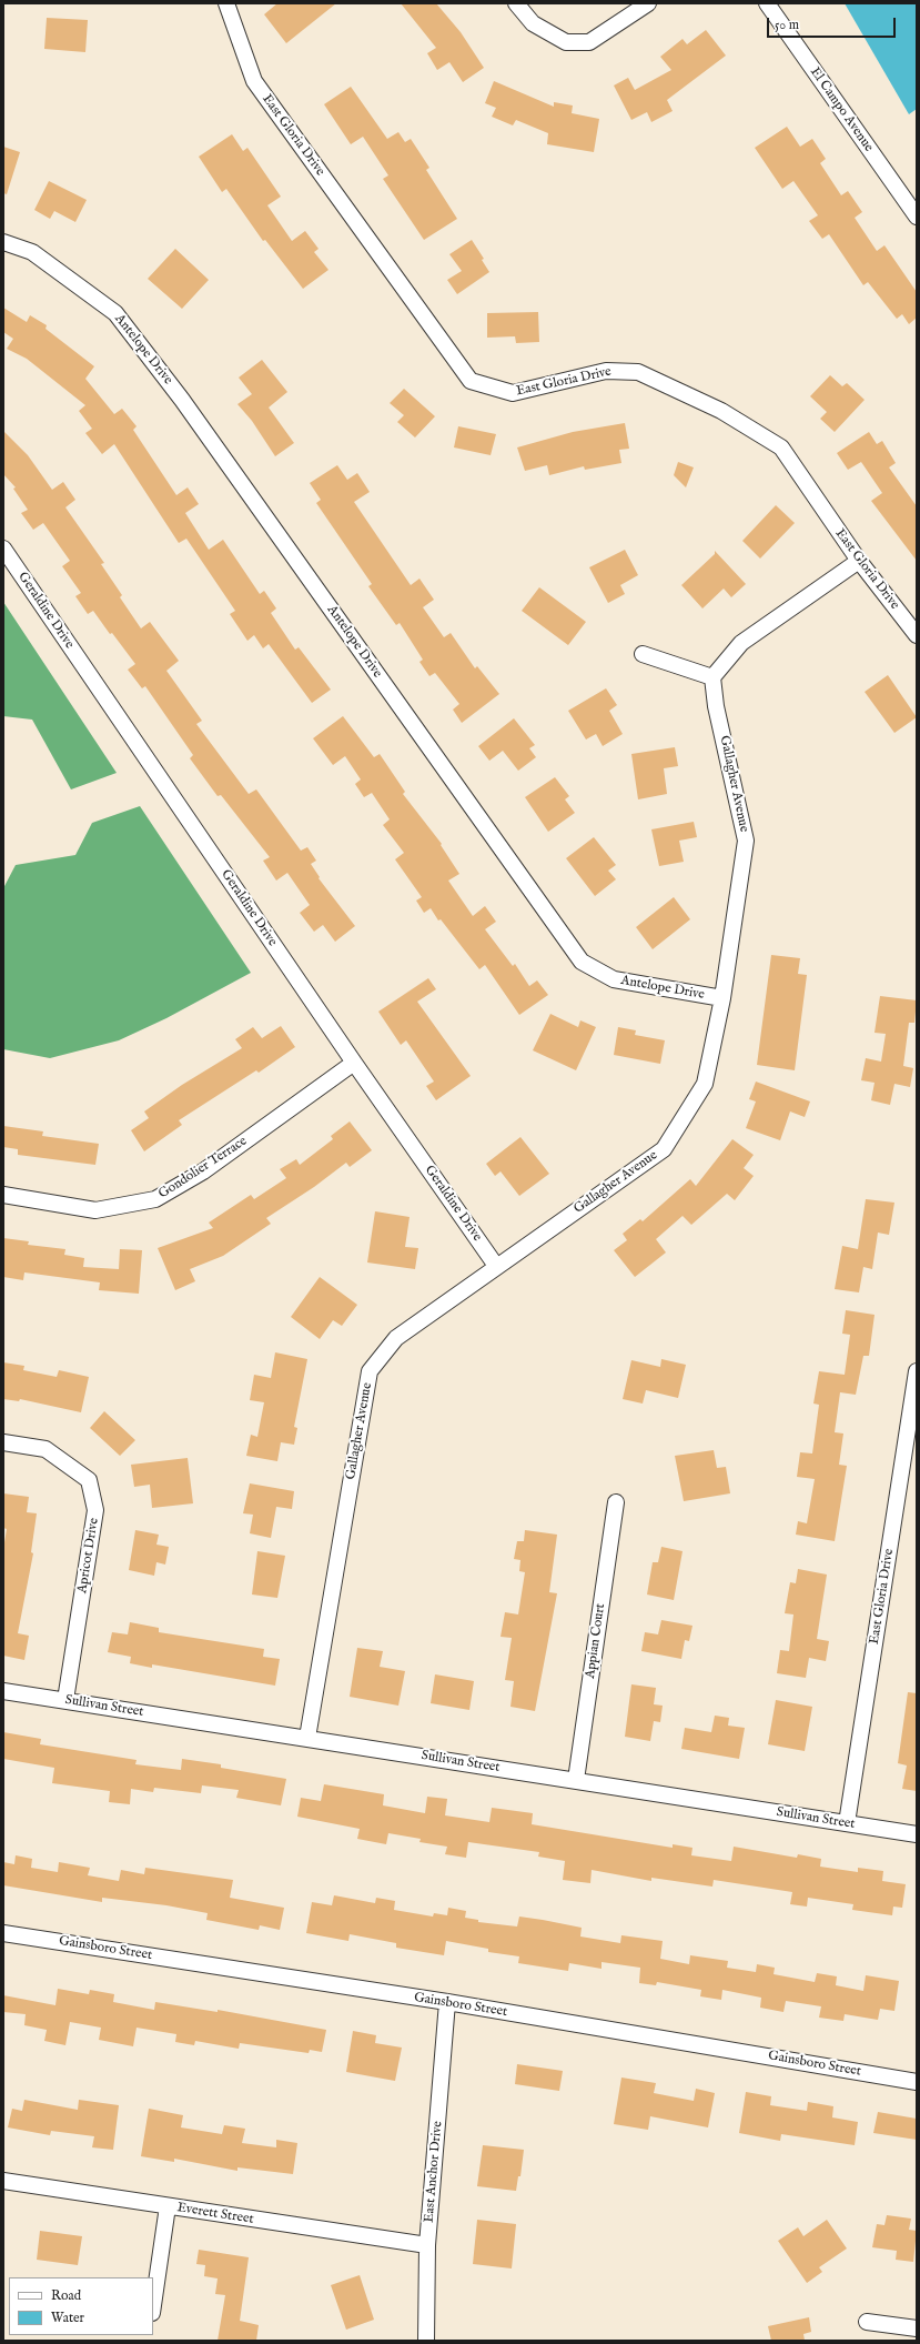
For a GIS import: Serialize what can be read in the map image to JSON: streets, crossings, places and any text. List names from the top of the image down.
{
  "streets": {
    "street": [
      "El Campo Avenue",
      "East Gloria Drive",
      "Antelope Drive",
      "Geraldine Drive",
      "Gallagher Avenue",
      "Gondolier Terrace",
      "Apricot Drive",
      "Appian Court",
      "Sullivan Street",
      "Gainsboro Street",
      "East Anchor Drive",
      "Everett Street"
    ]
  },
  "crossings": [
    ["East Gloria Drive", "Sullivan Street"],
    ["Antelope Drive", "Gallagher Avenue"],
    ["Geraldine Drive", "Gallagher Avenue"],
    ["Geraldine Drive", "Gondolier Terrace"],
    ["Gallagher Avenue", "Sullivan Street"],
    ["Apricot Drive", "Sullivan Street"],
    ["Appian Court", "Sullivan Street"],
    ["Gainsboro Street", "East Anchor Drive"],
    ["East Anchor Drive", "Everett Street"]
  ],
  "legend": ["Road", "Water"],
  "scale_bar": "50 m"
}
